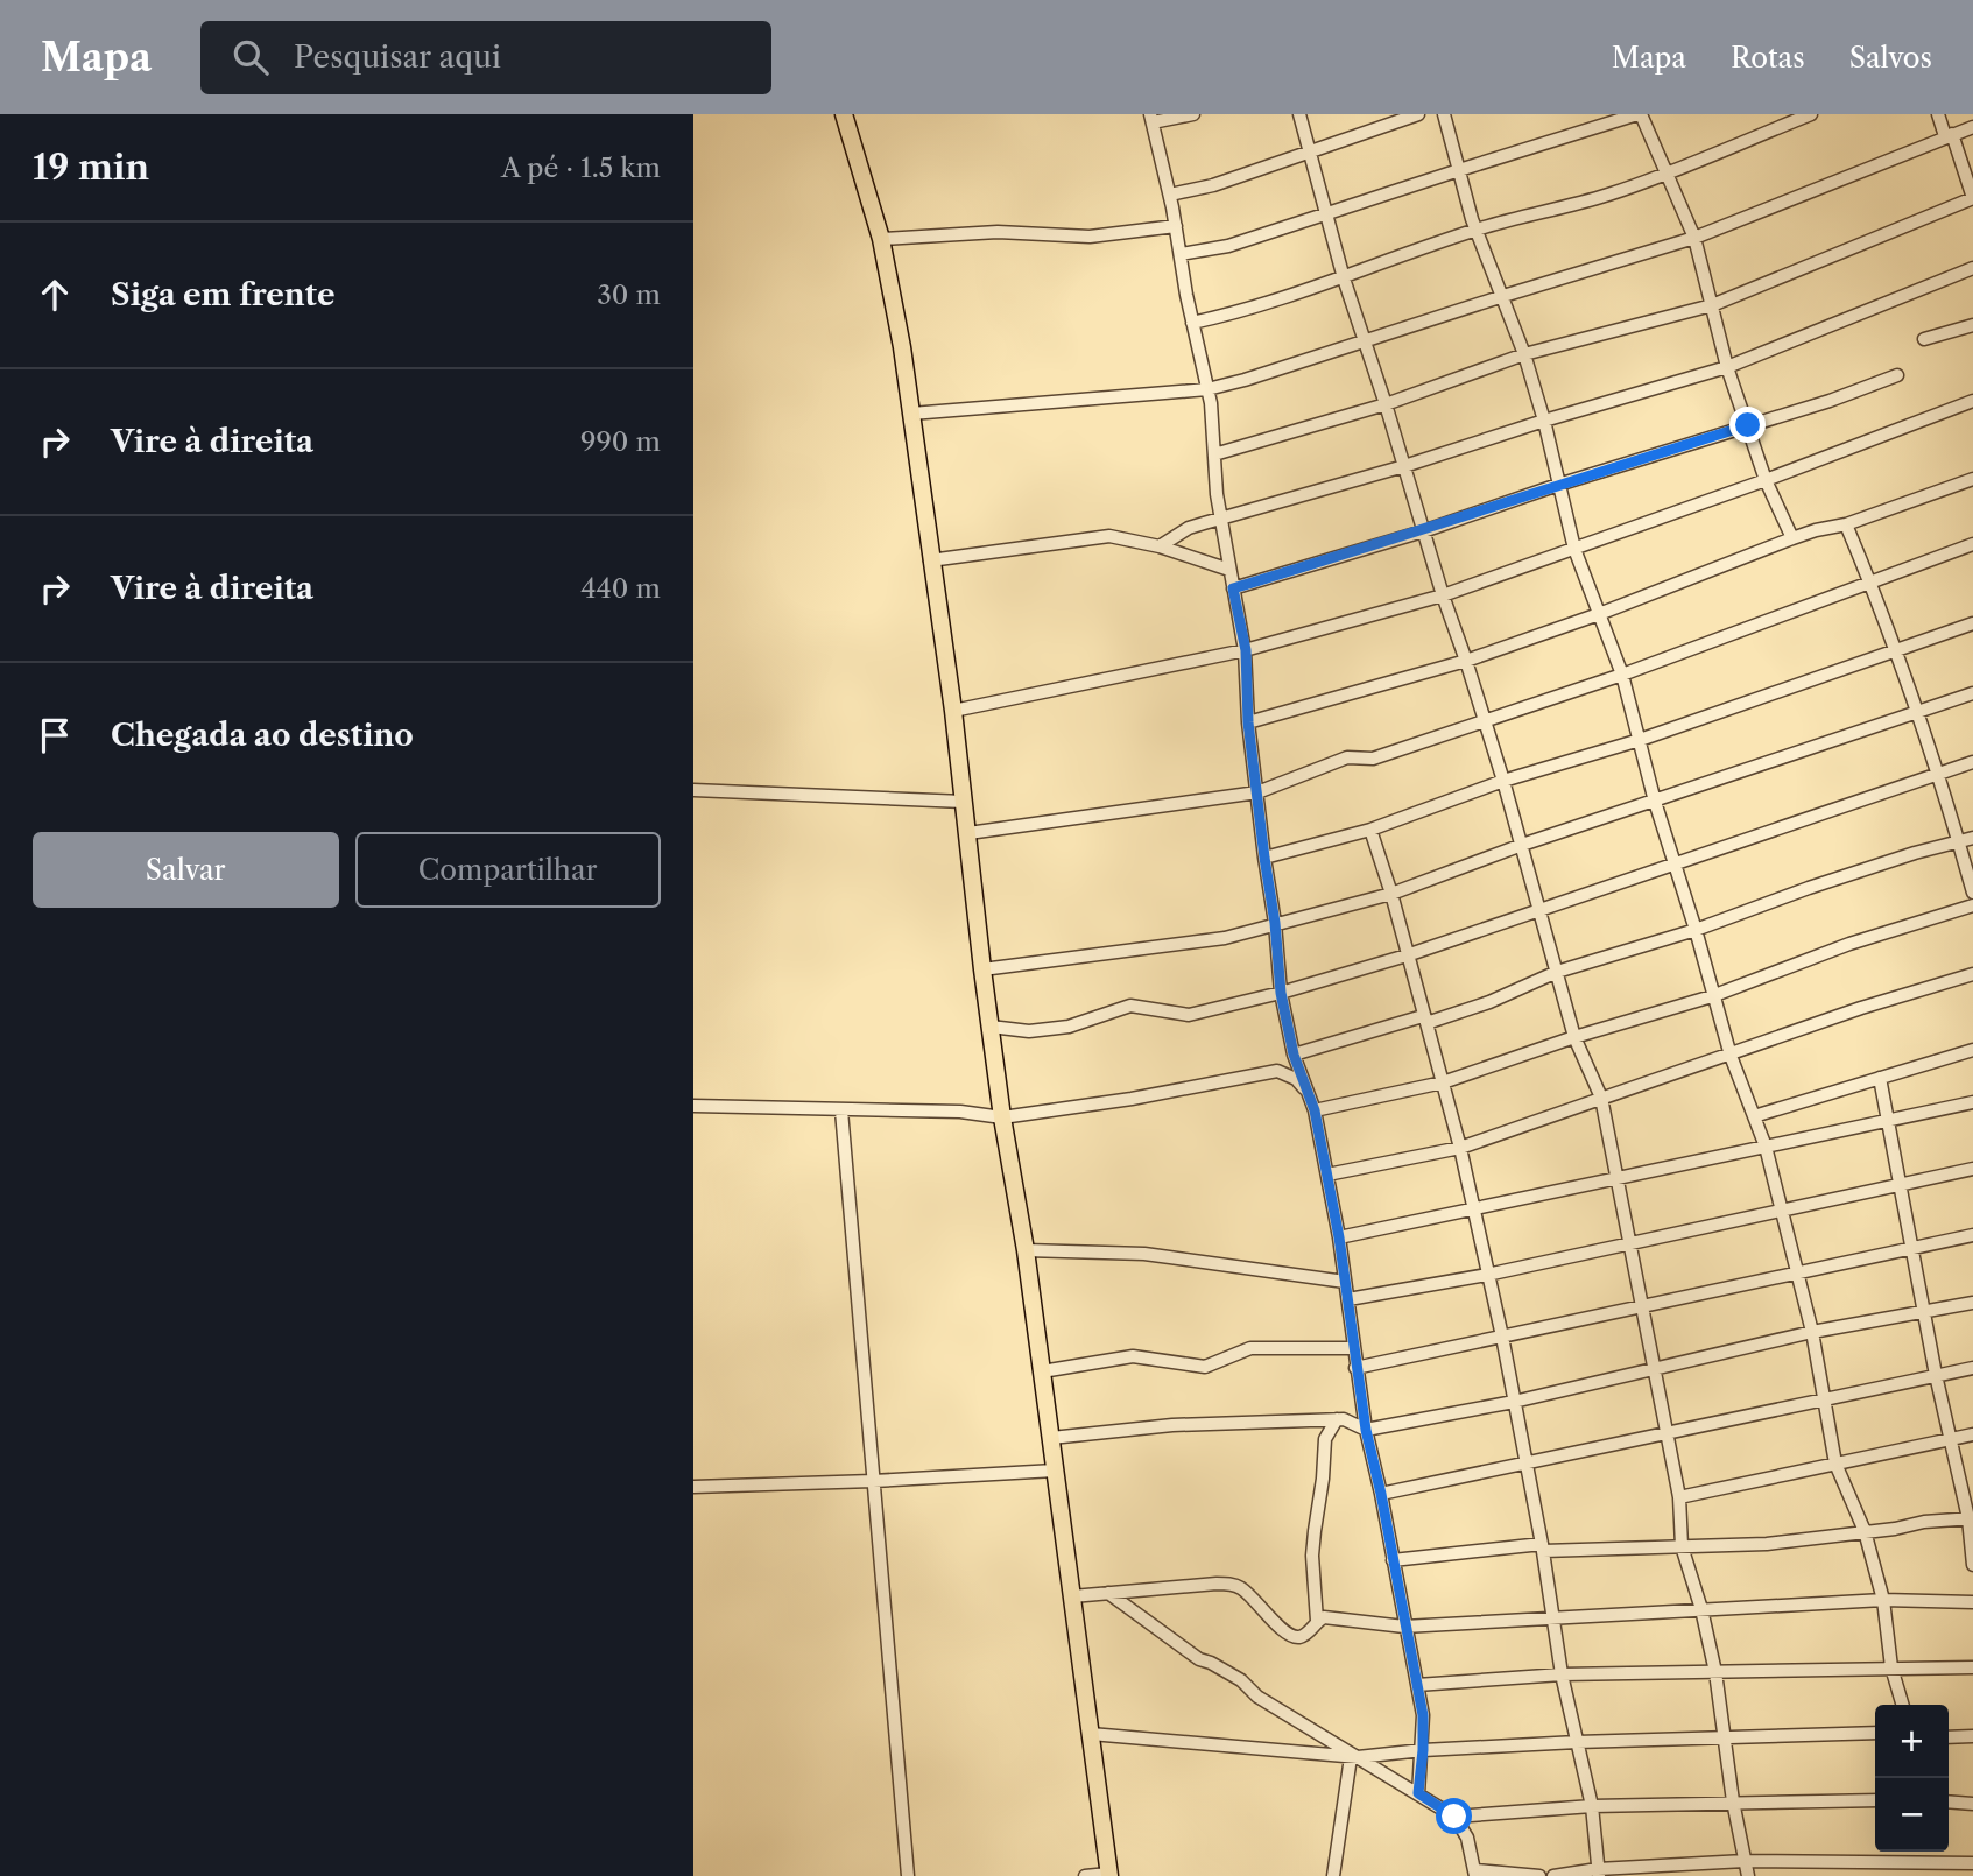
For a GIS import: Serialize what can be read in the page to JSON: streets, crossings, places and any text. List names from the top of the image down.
{
  "page": {
    "header": "Mapa",
    "search": "Pesquisar aqui",
    "nav": ["Mapa", "Rotas", "Salvos"],
    "heading": ["19 min", "A pé · 1.5 km"],
    "list": [
      ["Siga em frente", "30 m"],
      ["Vire à direita", "990 m"],
      ["Vire à direita", "440 m"],
      "Chegada ao destino"
    ],
    "buttons": ["Salvar", "Compartilhar"],
    "map_buttons": ["+", "−"]
  }
}
